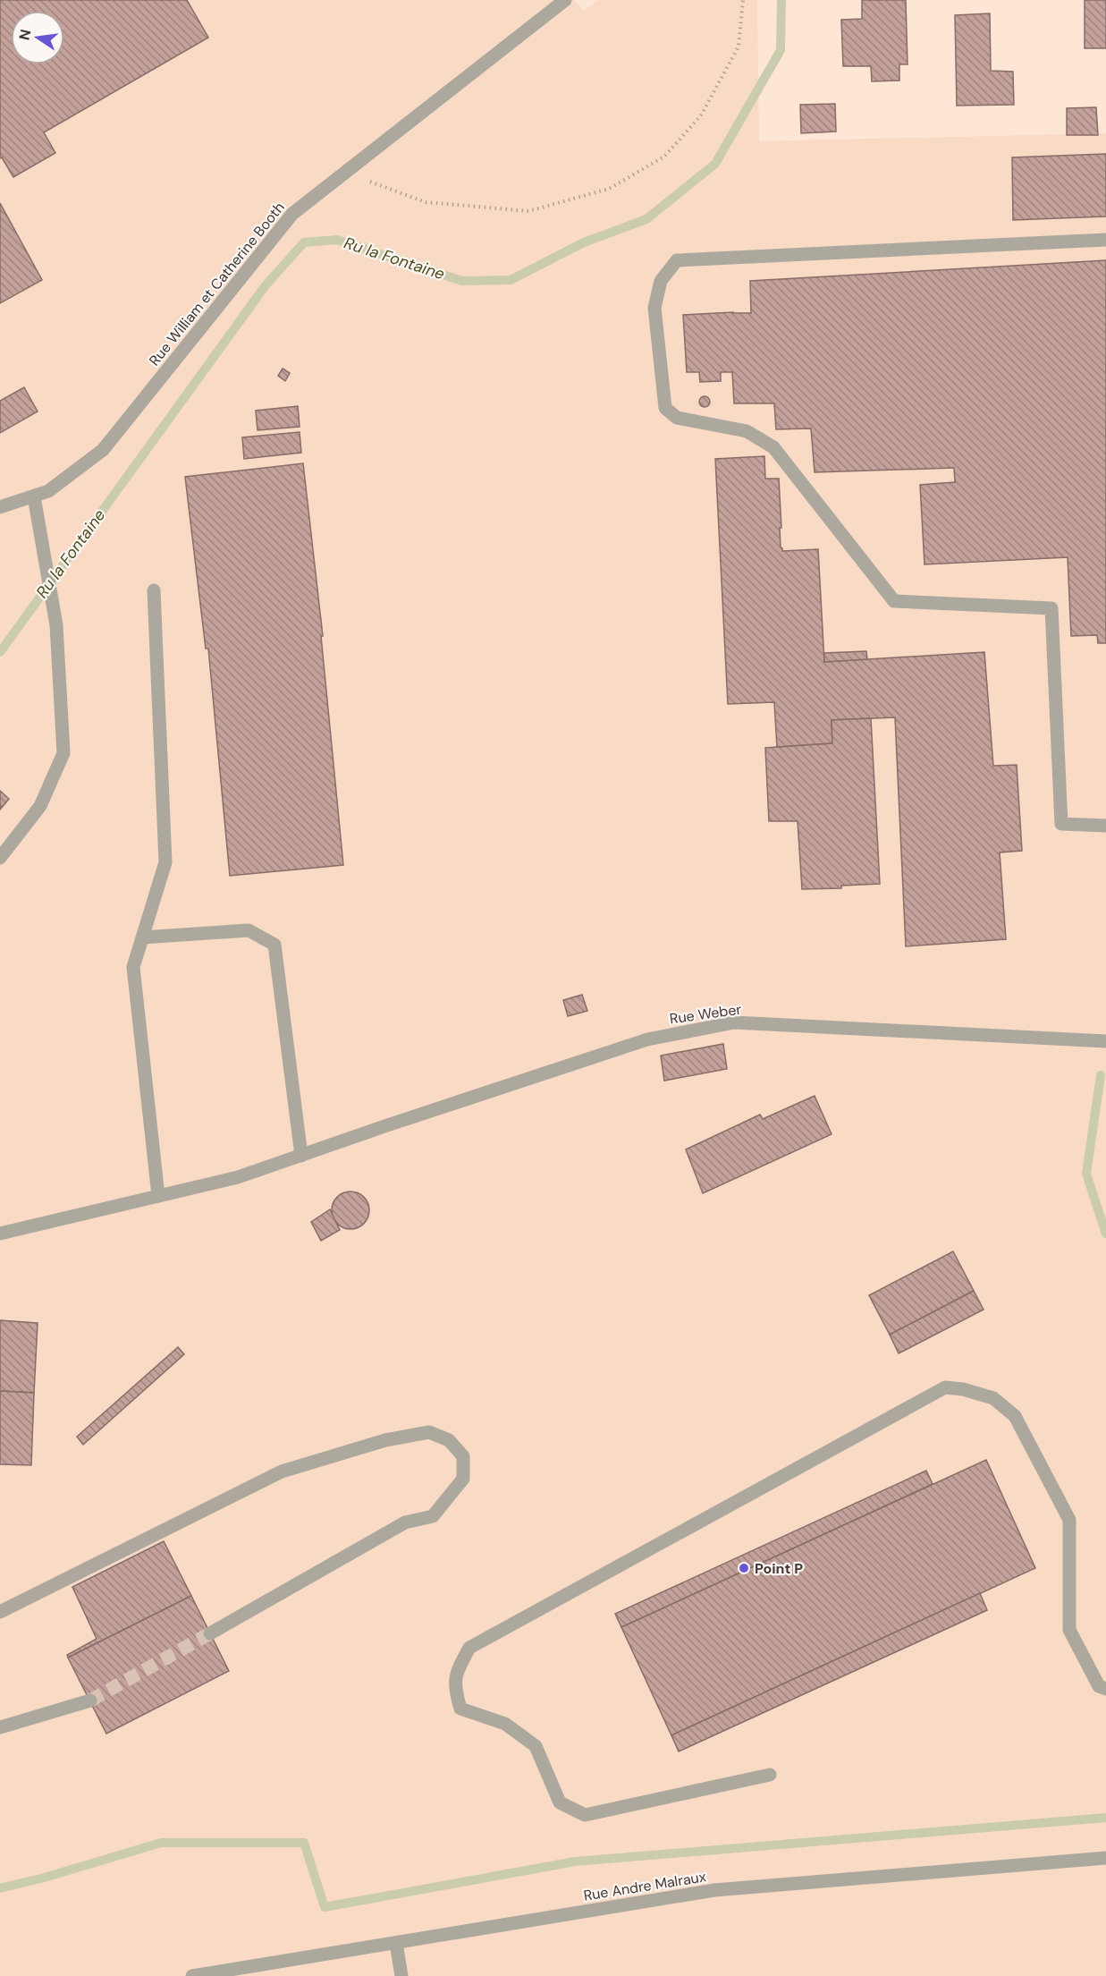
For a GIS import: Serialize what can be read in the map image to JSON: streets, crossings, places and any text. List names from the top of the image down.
{
  "streets": {
    "street": ["Rue William et Catherine Booth", "Rue Weber", "Rue Andre Malraux"]
  },
  "water": ["Ru la Fontaine"],
  "places": ["Point P"],
  "north": "left"
}
